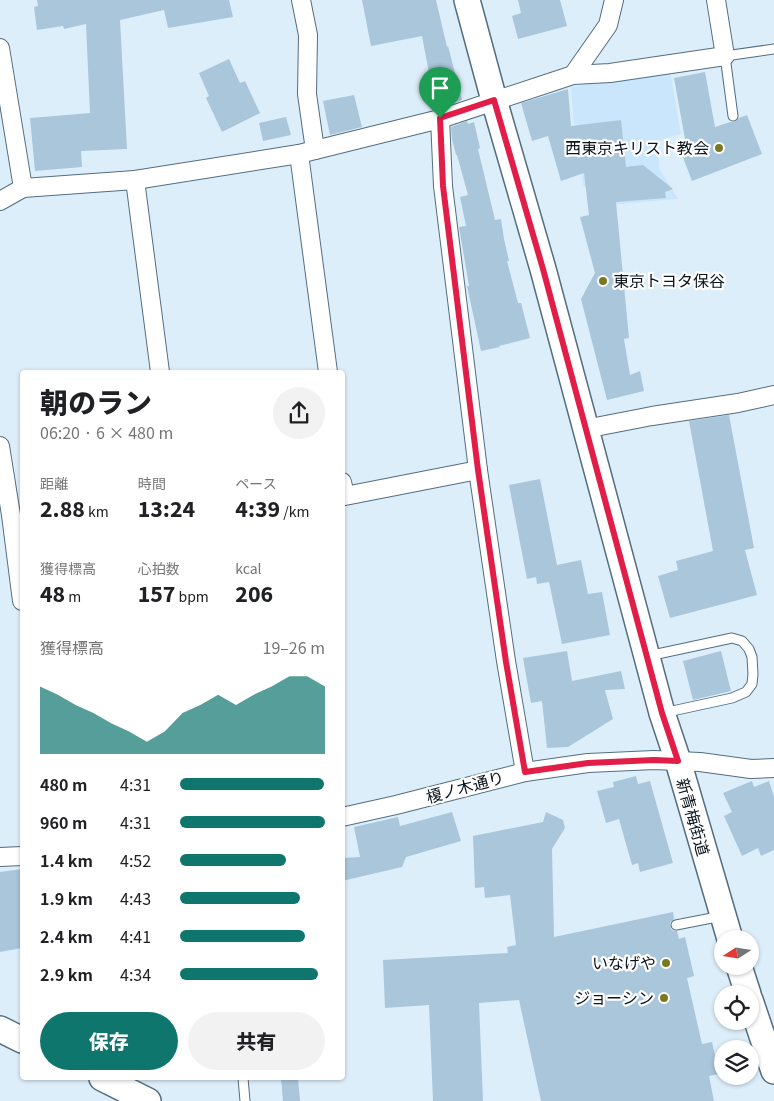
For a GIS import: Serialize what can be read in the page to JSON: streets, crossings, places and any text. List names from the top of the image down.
{
  "streets": {
    "main road": ["新青梅街道"],
    "street": ["榎ノ木通り"]
  },
  "crossings": [
    ["榎ノ木通り", "新青梅街道"]
  ],
  "places": [
    "西東京キリスト教会",
    "東京トヨタ保谷",
    "いなげや",
    "ジョーシン"
  ],
  "north": "left",
  "page": {
    "heading": ["朝のラン", "06:20 · 6 × 480 m"],
    "stats": [
      ["距離", "2.88 km"],
      ["時間", "13:24"],
      ["ペース", "4:39 /km"],
      ["獲得標高", "48 m"],
      ["心拍数", "157 bpm"],
      ["kcal", "206"]
    ],
    "chart": ["獲得標高", "19–26 m"],
    "list": [
      {
        "name": "480 m",
        "note": "4:31"
      },
      {
        "name": "960 m",
        "note": "4:31"
      },
      {
        "name": "1.4 km",
        "note": "4:52"
      },
      {
        "name": "1.9 km",
        "note": "4:43"
      },
      {
        "name": "2.4 km",
        "note": "4:41"
      },
      {
        "name": "2.9 km",
        "note": "4:34"
      }
    ],
    "buttons": ["保存", "共有"]
  }
}
